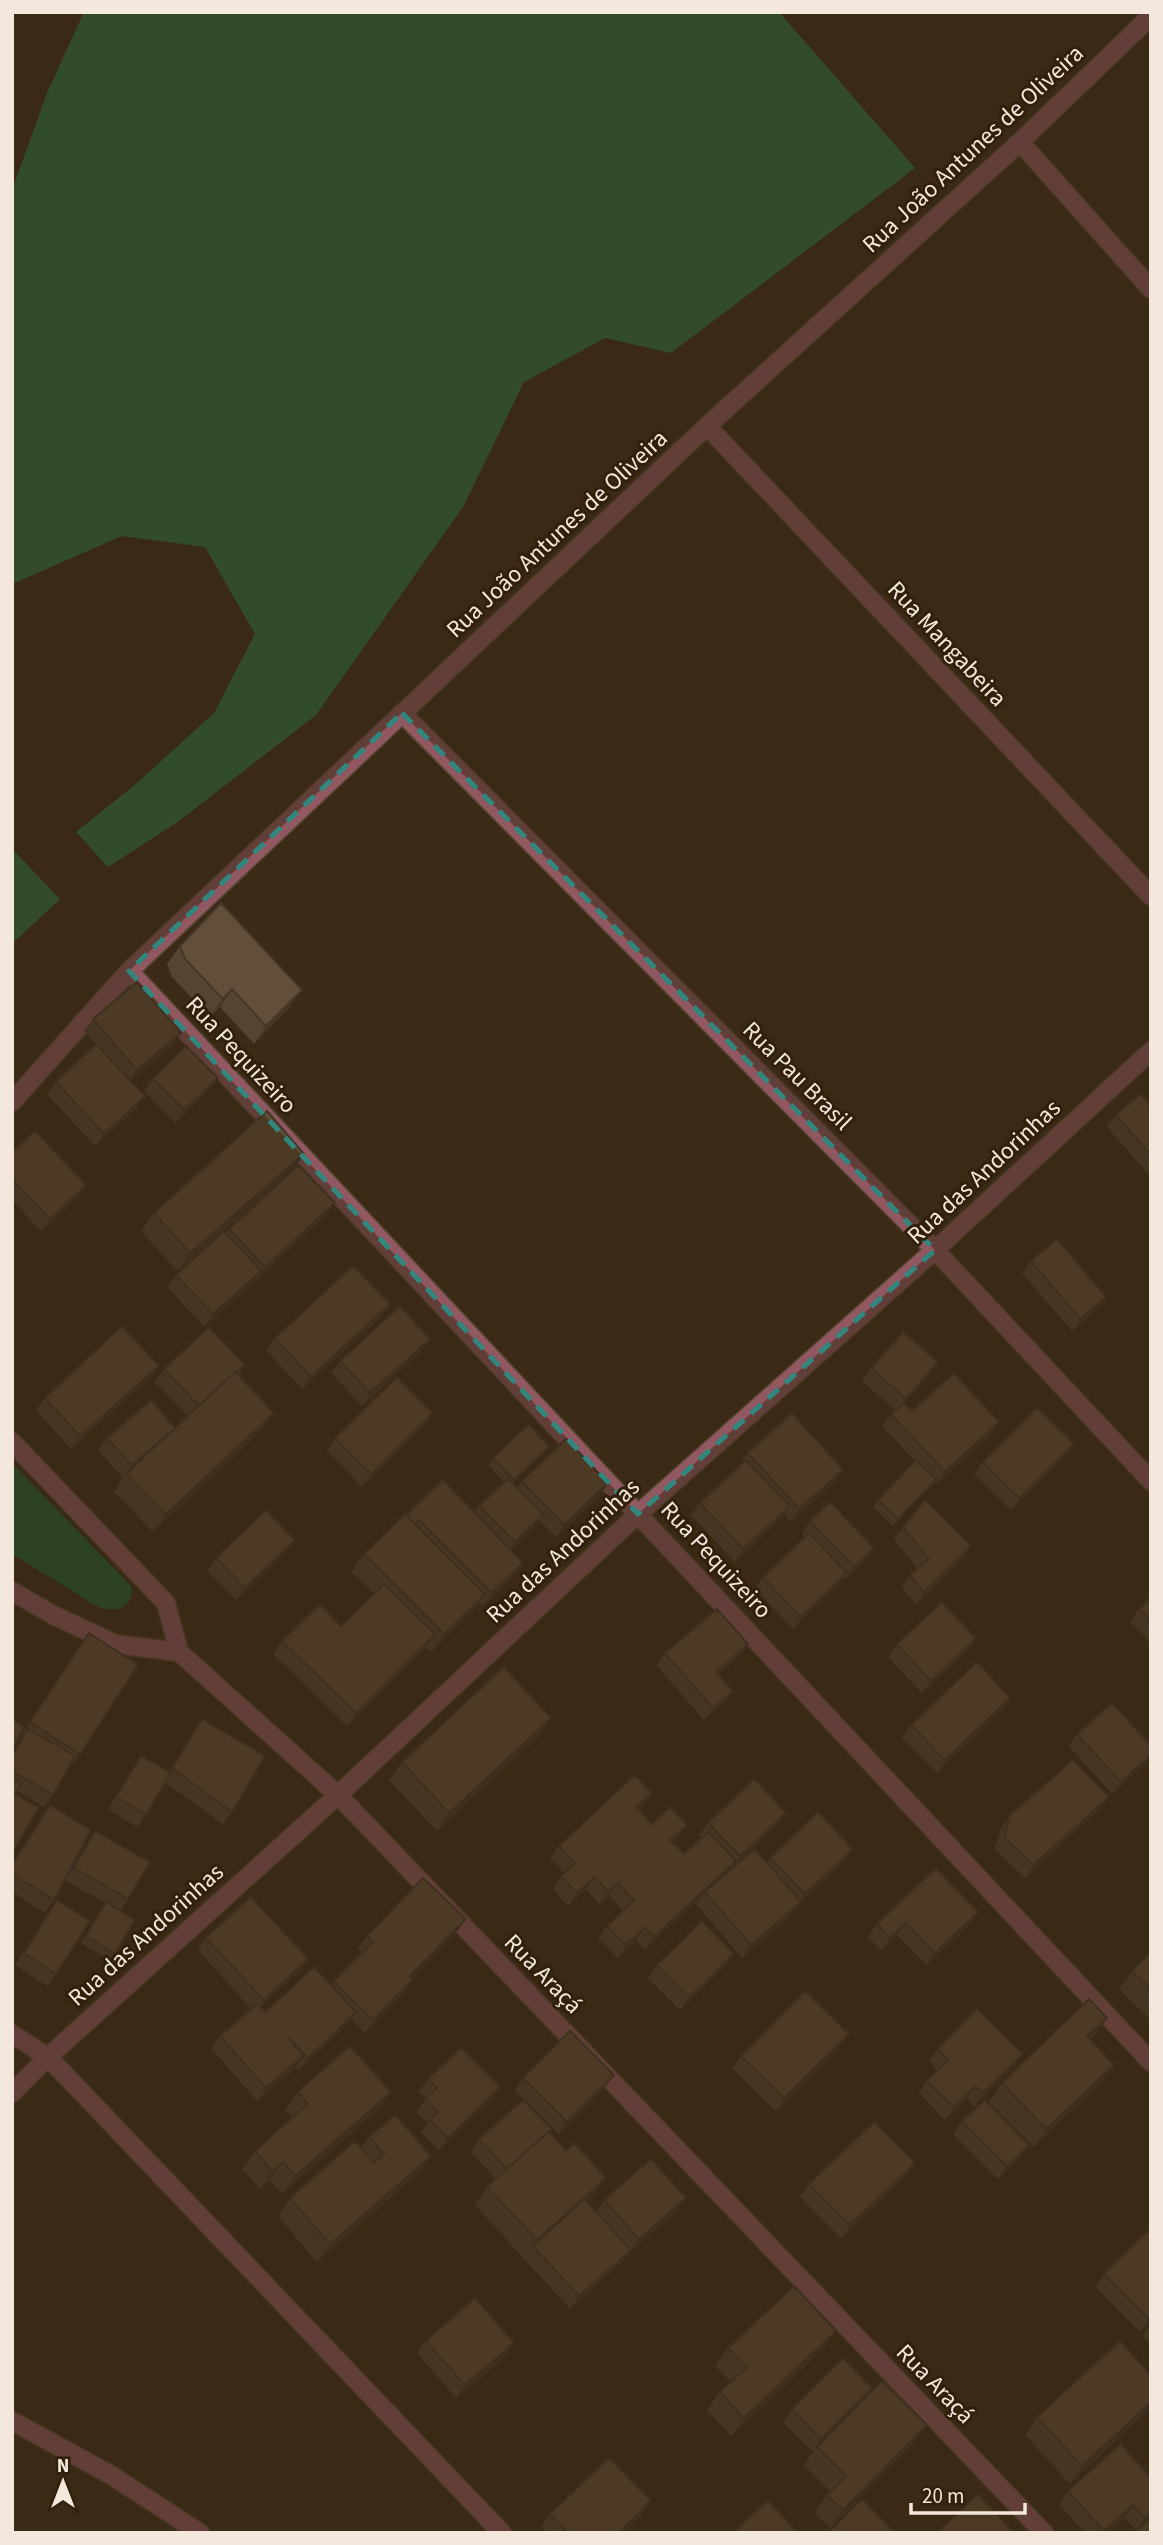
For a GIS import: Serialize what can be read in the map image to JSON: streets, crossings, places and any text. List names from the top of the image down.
{
  "streets": {
    "street": [
      "Rua João Antunes de Oliveira",
      "Rua Mangabeira",
      "Rua Pequizeiro",
      "Rua Pau Brasil",
      "Rua das Andorinhas",
      "Rua Araçá"
    ]
  },
  "crossings": [
    ["Rua João Antunes de Oliveira", "Rua Mangabeira"],
    ["Rua João Antunes de Oliveira", "Rua Pequizeiro"],
    ["Rua João Antunes de Oliveira", "Rua Pau Brasil"],
    ["Rua Pequizeiro", "Rua das Andorinhas"],
    ["Rua Pau Brasil", "Rua das Andorinhas"],
    ["Rua das Andorinhas", "Rua Araçá"]
  ],
  "scale_bar": "20 m",
  "north": "top"
}
